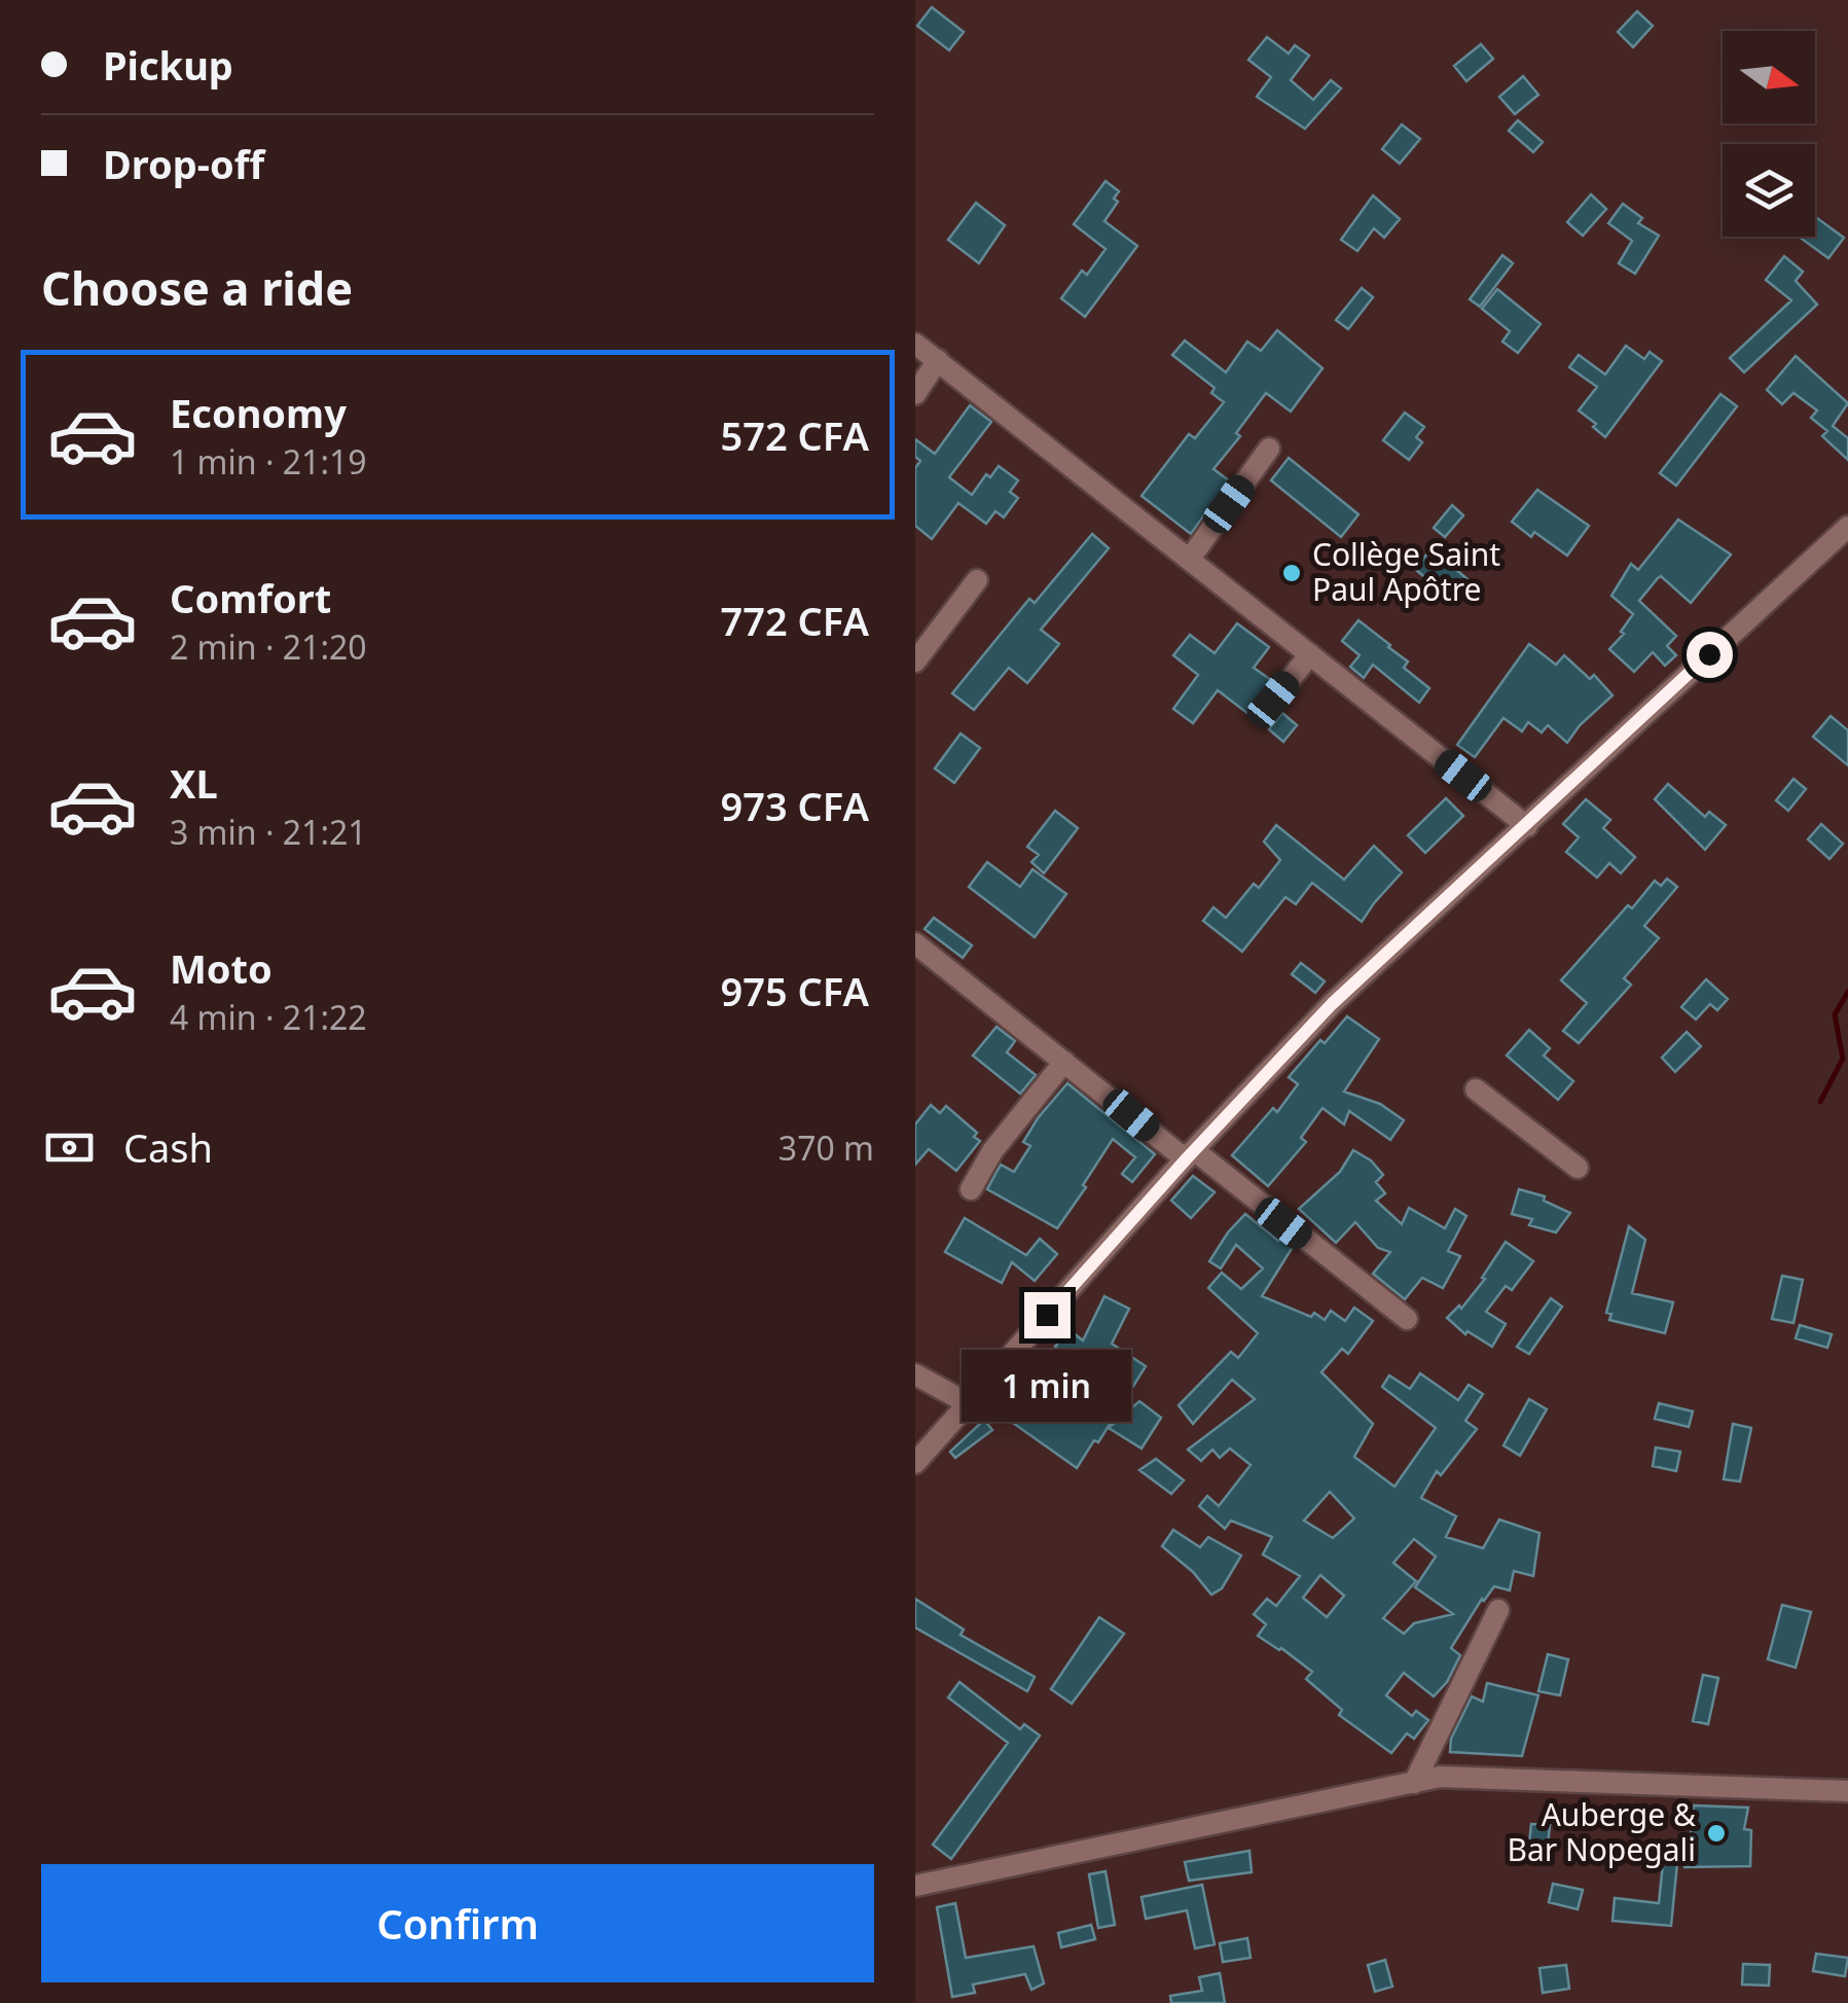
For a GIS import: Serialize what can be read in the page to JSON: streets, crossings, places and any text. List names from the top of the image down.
{
  "places": ["Collège Saint Paul Apôtre", "Auberge & Bar Nopegali"],
  "north": "right",
  "page": {
    "banner": ["Pickup", "Drop-off"],
    "heading": "Choose a ride",
    "list": [
      {
        "name": "Economy",
        "note": "1 min · 21:19",
        "value": "572 CFA"
      },
      {
        "name": "Comfort",
        "note": "2 min · 21:20",
        "value": "772 CFA"
      },
      {
        "name": "XL",
        "note": "3 min · 21:21",
        "value": "973 CFA"
      },
      {
        "name": "Moto",
        "note": "4 min · 21:22",
        "value": "975 CFA"
      }
    ],
    "pay": ["Cash", "370 m"],
    "bubble": "1 min",
    "buttons": "Confirm"
  }
}
